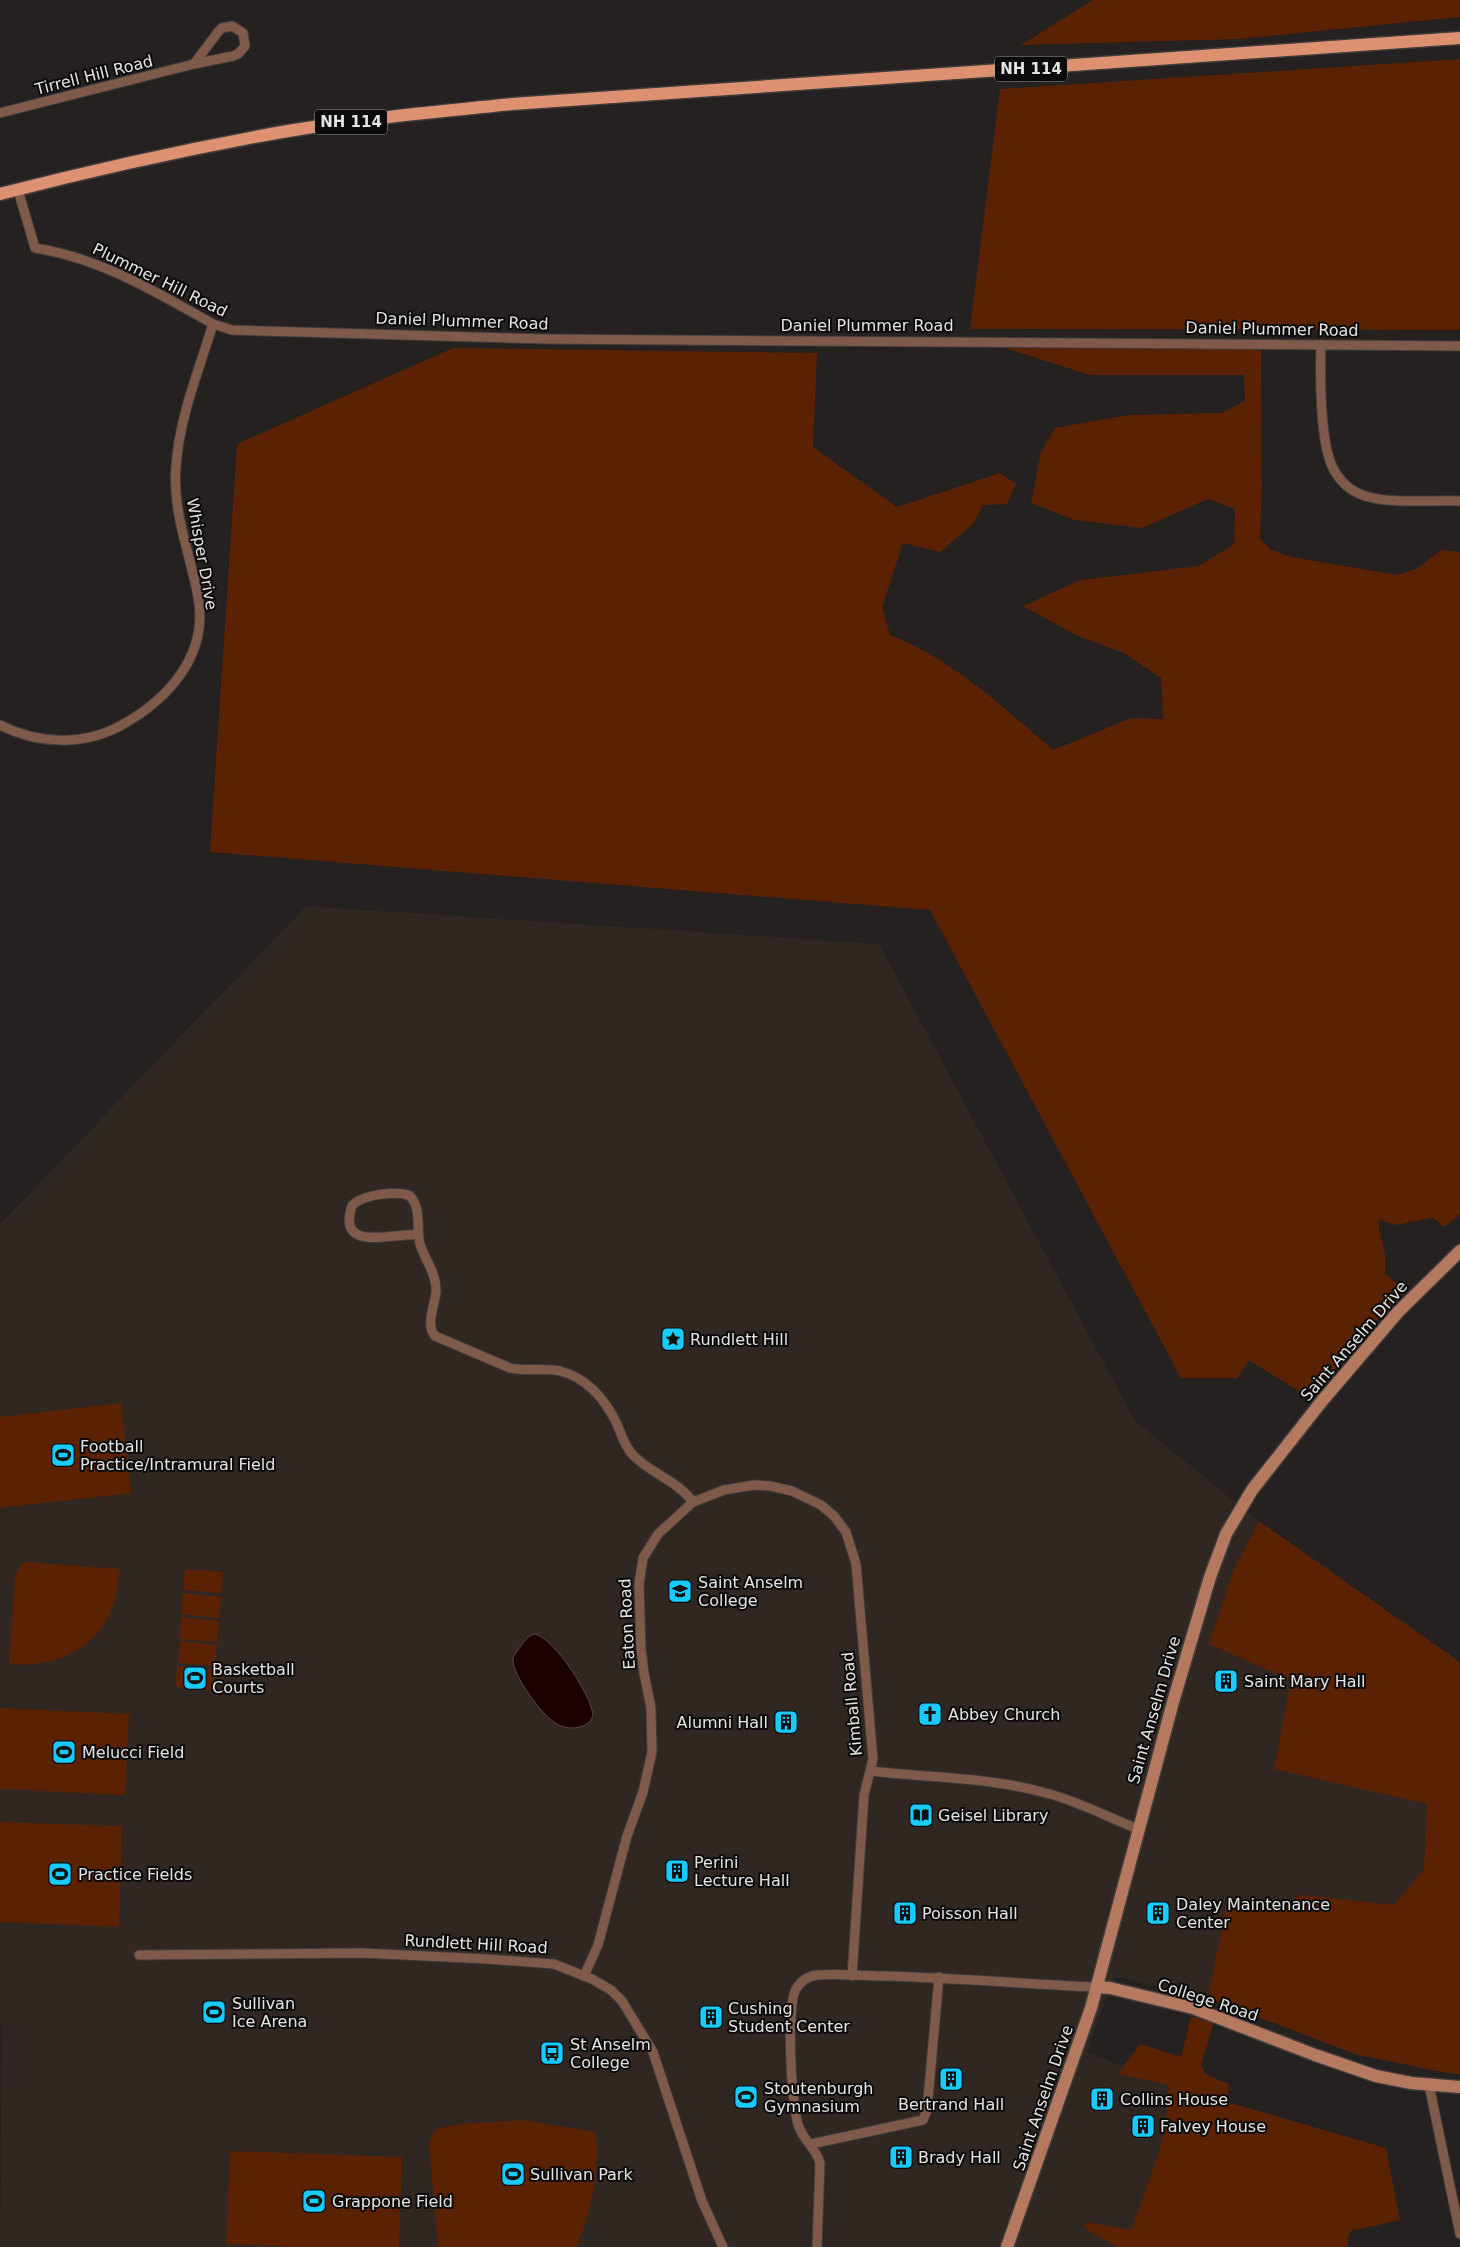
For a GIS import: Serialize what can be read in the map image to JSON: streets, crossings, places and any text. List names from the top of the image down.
{
  "streets": {
    "main road": ["NH 114"],
    "street": [
      "Tirrell Hill Road",
      "Plummer Hill Road",
      "Daniel Plummer Road",
      "Whisper Drive",
      "Saint Anselm Drive",
      "Eaton Road",
      "Kimball Road",
      "Rundlett Hill Road",
      "College Road"
    ]
  },
  "crossings": [
    ["NH 114", "Plummer Hill Road"],
    ["Plummer Hill Road", "Daniel Plummer Road"],
    ["Plummer Hill Road", "Whisper Drive"],
    ["Saint Anselm Drive", "Kimball Road"],
    ["Saint Anselm Drive", "College Road"],
    ["Eaton Road", "Kimball Road"],
    ["Eaton Road", "Rundlett Hill Road"]
  ],
  "places": {
    "place": ["Rundlett Hill"],
    "sports": [
      "Football Practice/Intramural Field",
      "Basketball Courts",
      "Melucci Field",
      "Practice Fields",
      "Sullivan Ice Arena",
      "Stoutenburgh Gymnasium",
      "Sullivan Park",
      "Grappone Field"
    ],
    "school or university": ["Saint Anselm College"],
    "building": [
      "Saint Mary Hall",
      "Alumni Hall",
      "Perini Lecture Hall",
      "Poisson Hall",
      "Daley Maintenance Center",
      "Cushing Student Center",
      "Bertrand Hall",
      "Collins House",
      "Falvey House",
      "Brady Hall"
    ],
    "church": ["Abbey Church"],
    "library": ["Geisel Library"],
    "bus stop": ["St Anselm College"]
  }
}
